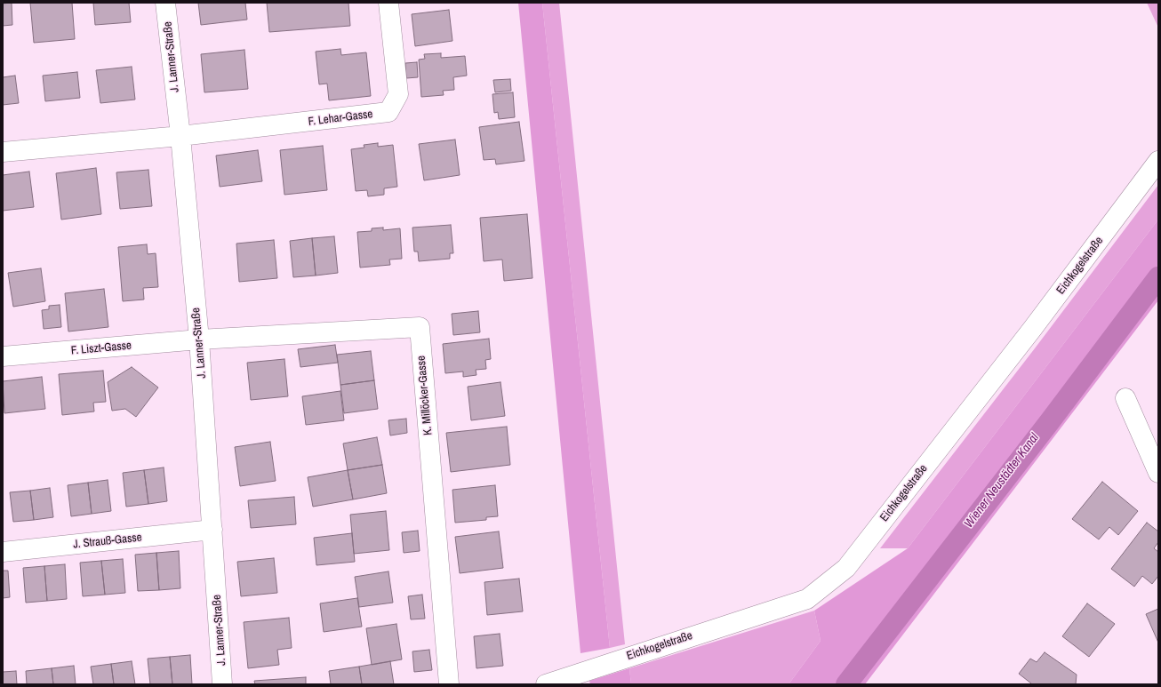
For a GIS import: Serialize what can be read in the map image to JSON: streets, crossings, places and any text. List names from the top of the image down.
{
  "streets": {
    "street": [
      "J. Lanner-Straße",
      "F. Lehar-Gasse",
      "Eichkogelstraße",
      "F. Liszt-Gasse",
      "K. Millöcker-Gasse",
      "J. Strauß-Gasse"
    ]
  },
  "crossings": [
    ["J. Lanner-Straße", "F. Lehar-Gasse"],
    ["J. Lanner-Straße", "F. Liszt-Gasse"],
    ["J. Lanner-Straße", "K. Millöcker-Gasse"],
    ["J. Lanner-Straße", "J. Strauß-Gasse"],
    ["F. Liszt-Gasse", "K. Millöcker-Gasse"]
  ],
  "water": ["Wiener Neustädter Kanal"]
}
